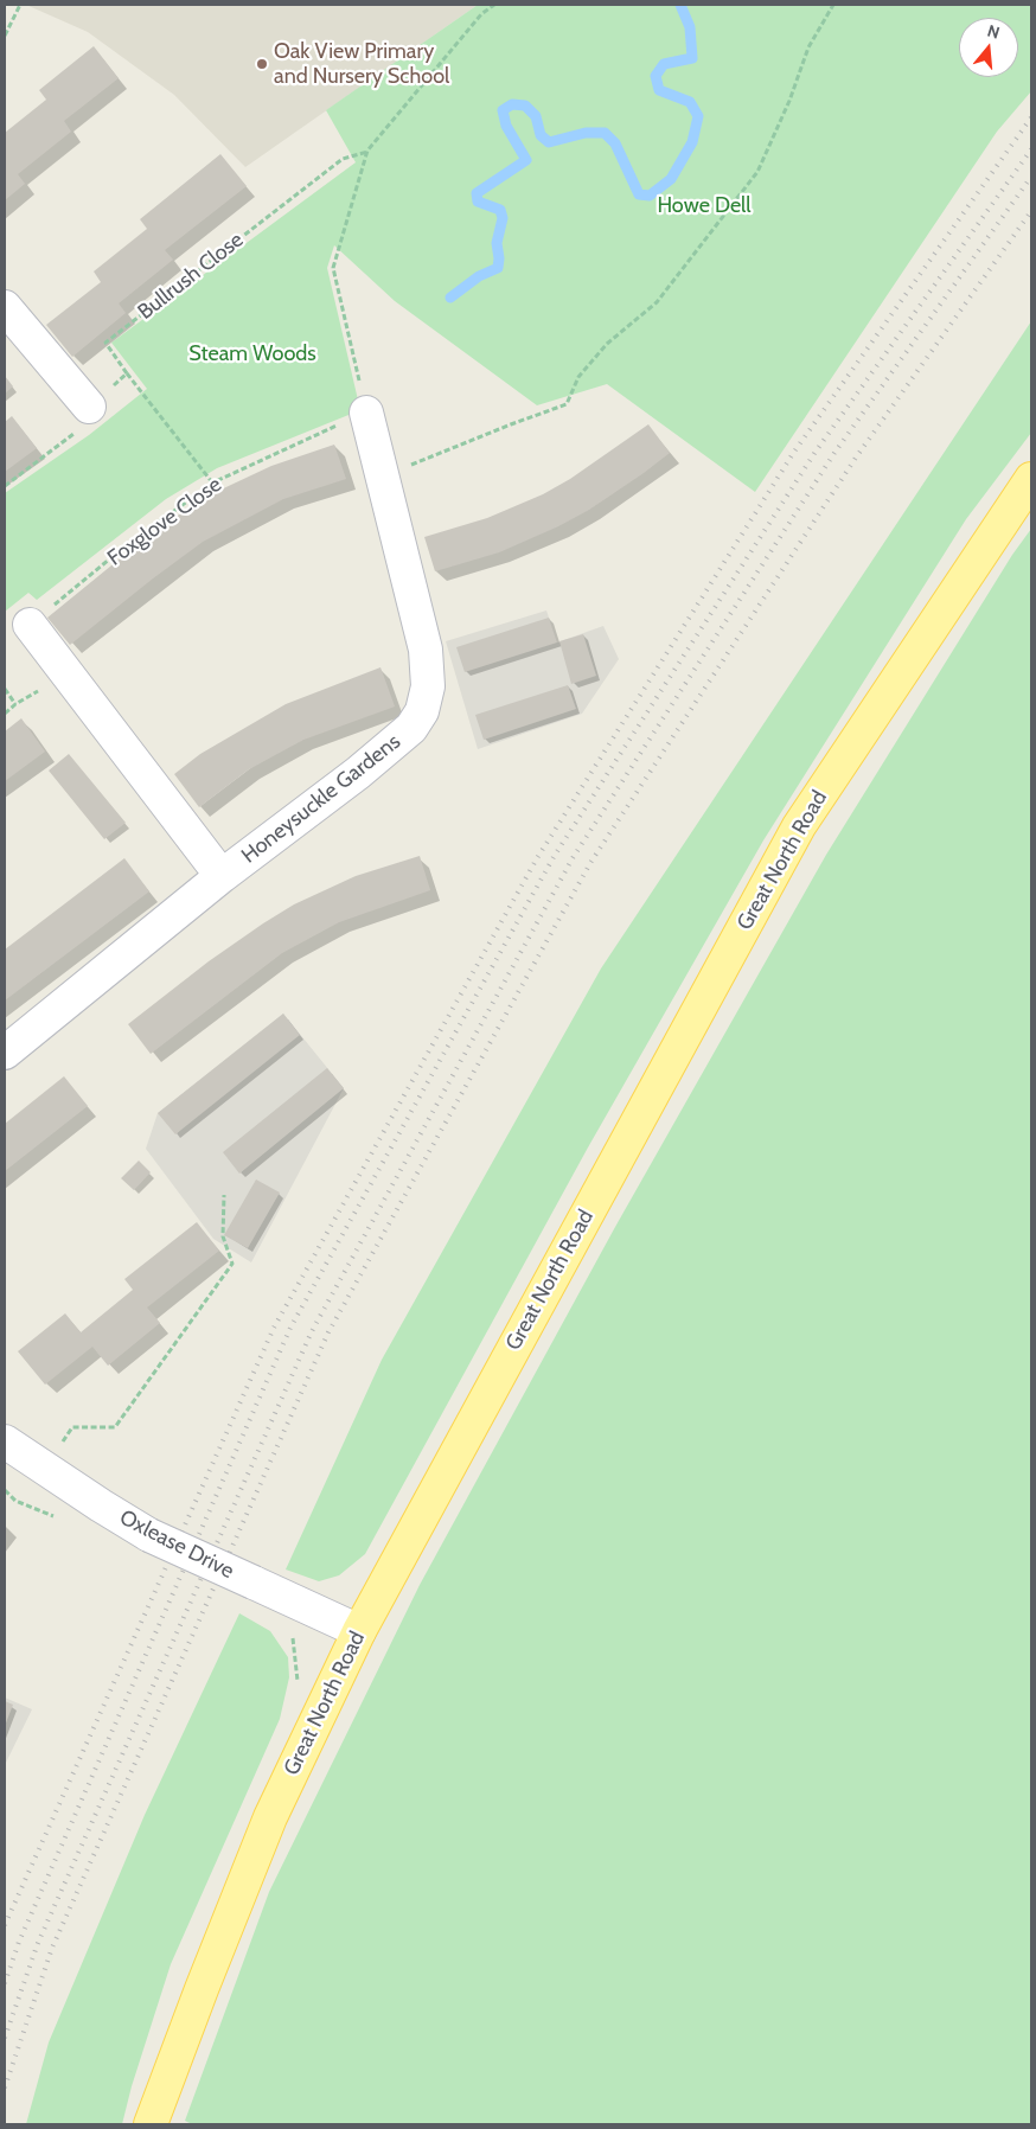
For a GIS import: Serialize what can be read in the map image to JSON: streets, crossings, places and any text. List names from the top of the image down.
{
  "streets": {
    "main road": ["Great North Road"],
    "street": ["Honeysuckle Gardens", "Oxlease Drive"],
    "path": ["Bullrush Close", "Foxglove Close"]
  },
  "crossings": [
    ["Foxglove Close", "Honeysuckle Gardens"],
    ["Great North Road", "Oxlease Drive"]
  ],
  "parks": ["Howe Dell", "Steam Woods"],
  "places": ["Oak View Primary and Nursery School"],
  "north": "top"
}
